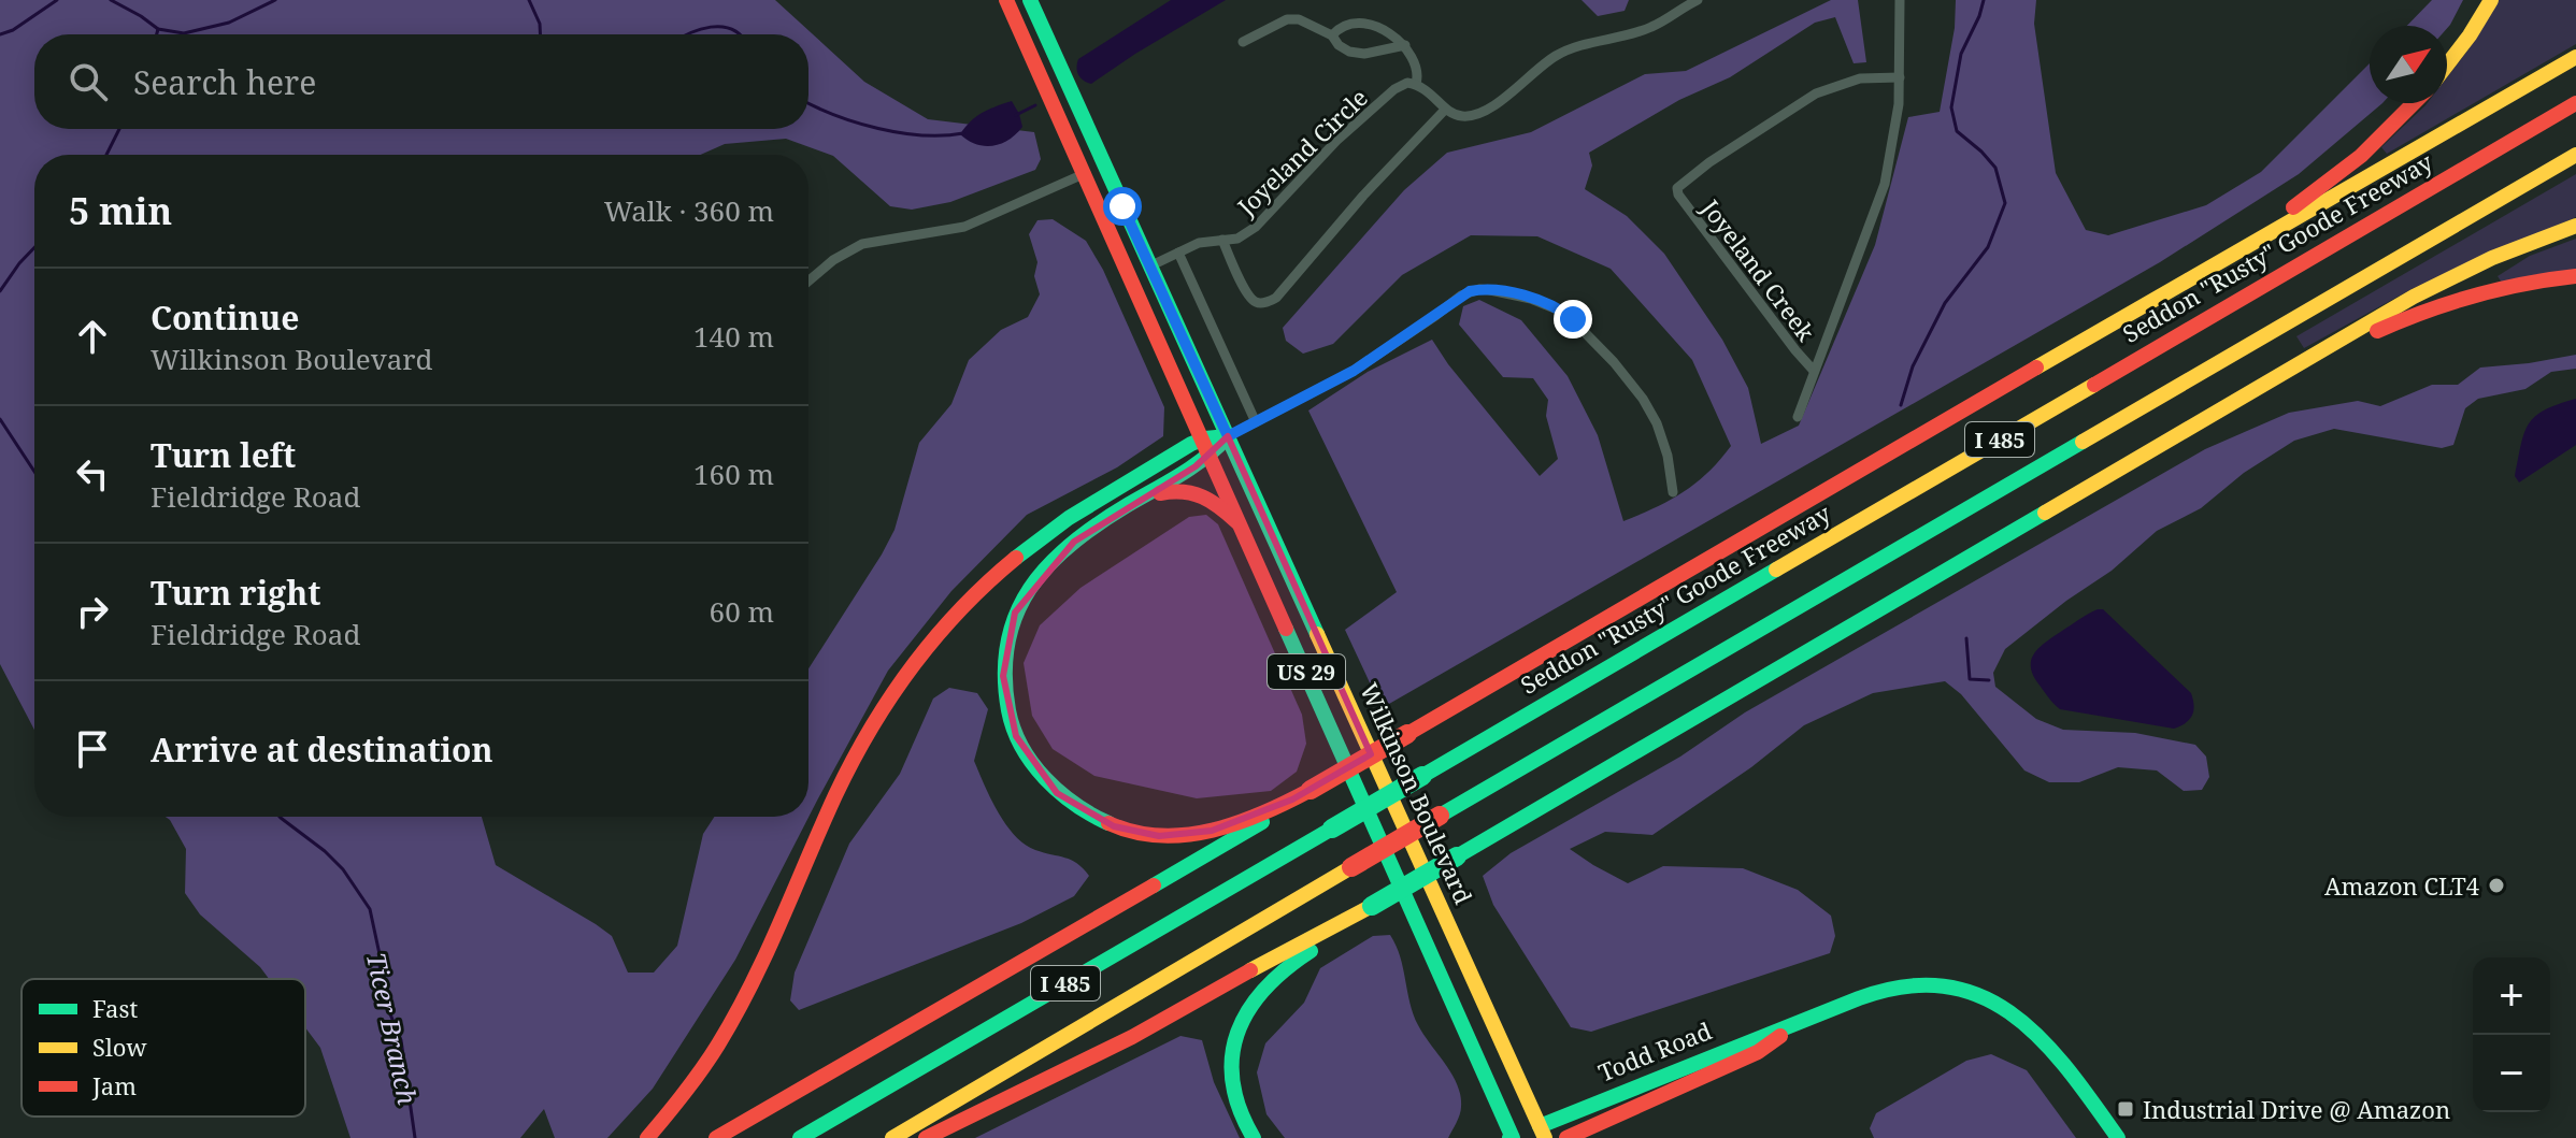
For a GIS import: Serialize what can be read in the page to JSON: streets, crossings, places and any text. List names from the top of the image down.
{
  "streets": {
    "main road": [
      "Seddon \"Rusty\" Goode Freeway",
      "I 485",
      "US 29",
      "Wilkinson Boulevard",
      "Todd Road"
    ],
    "street": ["Joyeland Circle", "Joyeland Creek"]
  },
  "crossings": [
    ["Joyeland Circle", "Wilkinson Boulevard"],
    ["US 29", "Todd Road"],
    ["Wilkinson Boulevard", "Todd Road"]
  ],
  "water": ["Ticer Branch"],
  "places": {
    "other": ["Amazon CLT4"],
    "transit": ["Industrial Drive @ Amazon"]
  },
  "legend": ["Fast", "Slow", "Jam"],
  "north": "top right",
  "page": {
    "search": "Search here",
    "heading": ["5 min", "Walk · 360 m"],
    "list": [
      ["Continue", "Wilkinson Boulevard", "140 m"],
      ["Turn left", "Fieldridge Road", "160 m"],
      ["Turn right", "Fieldridge Road", "60 m"],
      "Arrive at destination"
    ],
    "map_buttons": ["+", "−"]
  }
}
